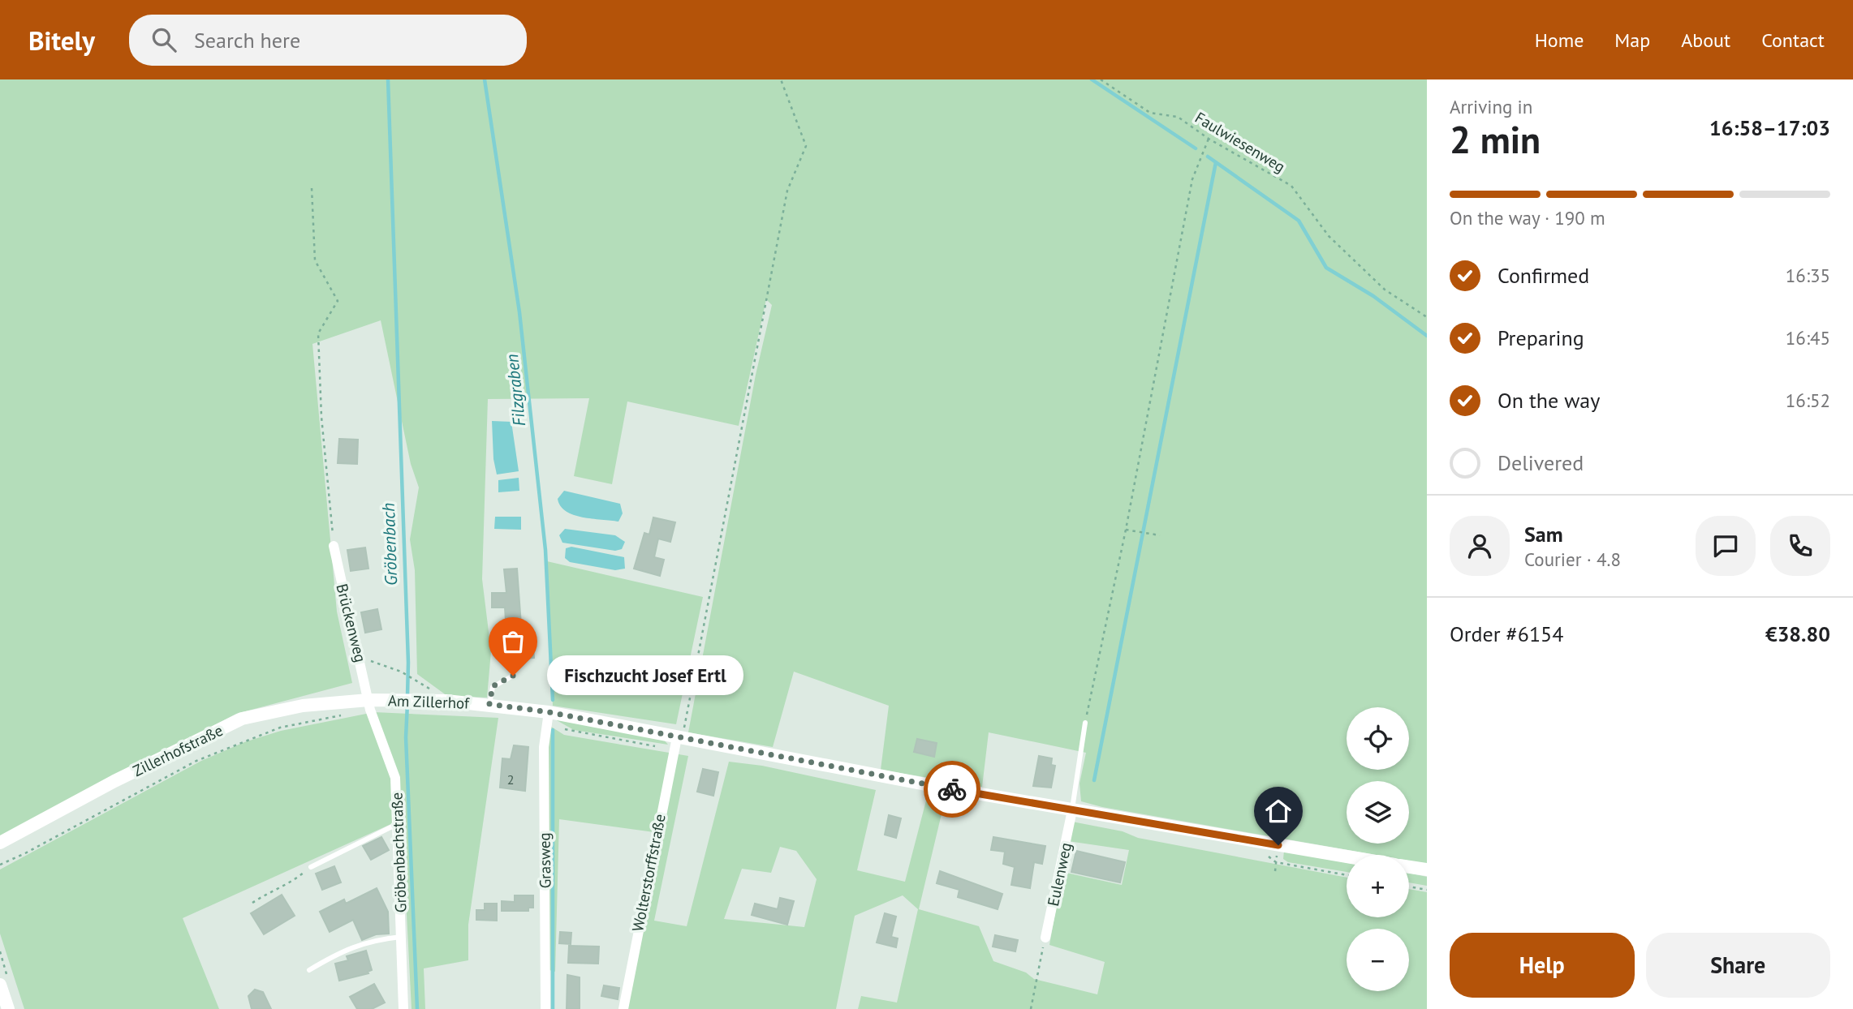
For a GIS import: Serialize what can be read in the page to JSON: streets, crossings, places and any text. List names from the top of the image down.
{
  "streets": {
    "street": [
      "Brückenweg",
      "Am Zillerhof",
      "Zillerhofstraße",
      "Gröbenbachstraße",
      "Grasweg",
      "Wolterstorffstraße",
      "Eulenweg"
    ],
    "path": ["Faulwiesenweg"]
  },
  "crossings": [
    ["Brückenweg", "Am Zillerhof"],
    ["Brückenweg", "Zillerhofstraße"],
    ["Brückenweg", "Gröbenbachstraße"],
    ["Am Zillerhof", "Zillerhofstraße"],
    ["Am Zillerhof", "Gröbenbachstraße"],
    ["Am Zillerhof", "Grasweg"],
    ["Am Zillerhof", "Wolterstorffstraße"],
    ["Am Zillerhof", "Eulenweg"],
    ["Zillerhofstraße", "Gröbenbachstraße"]
  ],
  "water": ["Filzgraben", "Gröbenbach"],
  "places": ["Fischzucht Josef Ertl"],
  "house_numbers": ["2"],
  "page": {
    "header": "Bitely",
    "search": "Search here",
    "nav": [
      "Home",
      "Map",
      "About",
      "Contact"
    ],
    "heading": ["2 min", "Arriving in", "16:58–17:03"],
    "panel": [
      "Sam",
      "Courier · 4.8",
      "Order #6154",
      "€38.80"
    ],
    "bar": "On the way · 190 m",
    "list": [
      ["Confirmed", "16:35"],
      ["Preparing", "16:45"],
      ["On the way", "16:52"],
      "Delivered"
    ],
    "bubble": "Fischzucht Josef Ertl",
    "map_buttons": ["+", "−"],
    "buttons": ["Help", "Share"]
  }
}
